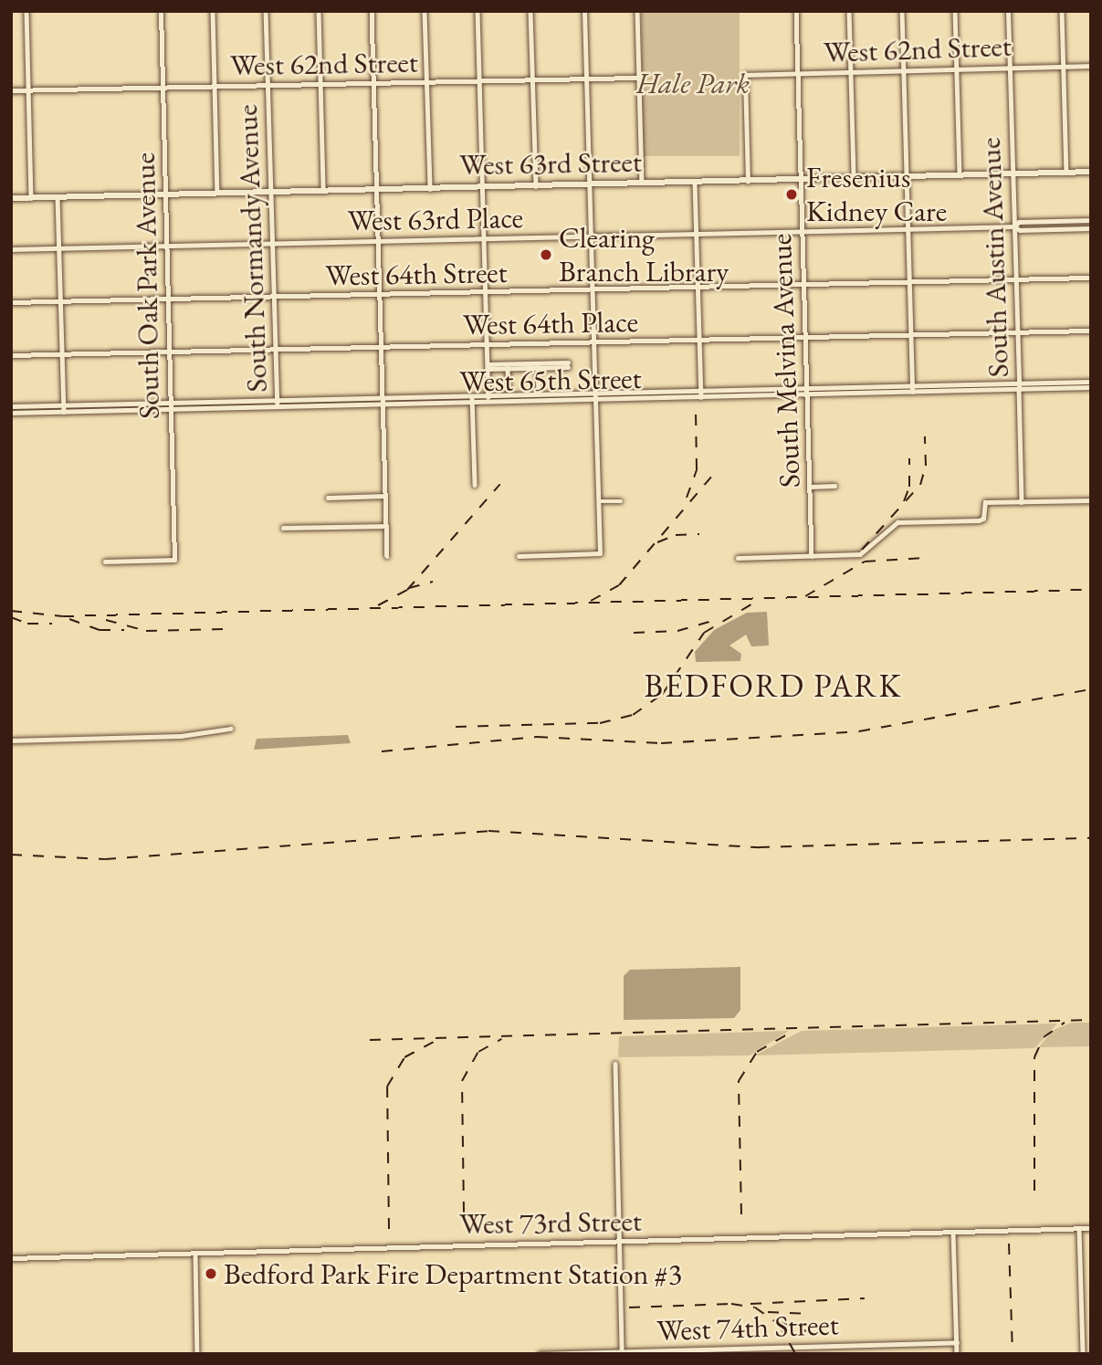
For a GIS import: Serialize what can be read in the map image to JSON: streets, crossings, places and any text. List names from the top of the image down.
{
  "streets": {
    "main road": ["West 63rd Street"],
    "street": [
      "West 62nd Street",
      "West 63rd Place",
      "South Normandy Avenue",
      "South Austin Avenue",
      "West 64th Street",
      "South Oak Park Avenue",
      "West 64th Place",
      "South Melvina Avenue",
      "West 65th Street",
      "West 73rd Street",
      "West 74th Street"
    ]
  },
  "crossings": [
    ["West 62nd Street", "West 63rd Street"],
    ["West 62nd Street", "South Normandy Avenue"],
    ["West 62nd Street", "South Austin Avenue"],
    ["West 62nd Street", "South Oak Park Avenue"],
    ["West 62nd Street", "South Melvina Avenue"],
    ["West 63rd Street", "South Normandy Avenue"],
    ["West 63rd Street", "South Austin Avenue"],
    ["West 63rd Street", "South Oak Park Avenue"],
    ["West 63rd Street", "South Melvina Avenue"],
    ["West 63rd Place", "South Normandy Avenue"],
    ["West 63rd Place", "South Austin Avenue"],
    ["West 63rd Place", "South Oak Park Avenue"],
    ["West 63rd Place", "South Melvina Avenue"],
    ["South Normandy Avenue", "West 64th Street"],
    ["South Normandy Avenue", "West 64th Place"],
    ["South Normandy Avenue", "West 65th Street"],
    ["South Austin Avenue", "West 64th Street"],
    ["South Austin Avenue", "West 64th Place"],
    ["South Austin Avenue", "West 65th Street"],
    ["West 64th Street", "South Oak Park Avenue"],
    ["West 64th Street", "South Melvina Avenue"],
    ["South Oak Park Avenue", "West 64th Place"],
    ["South Oak Park Avenue", "West 65th Street"],
    ["West 64th Place", "South Melvina Avenue"],
    ["South Melvina Avenue", "West 65th Street"]
  ],
  "districts": ["BEDFORD PARK"],
  "parks": ["Hale Park"],
  "places": ["Fresenius Kidney Care", "Clearing Branch Library", "Bedford Park Fire Department Station #3"]
}
